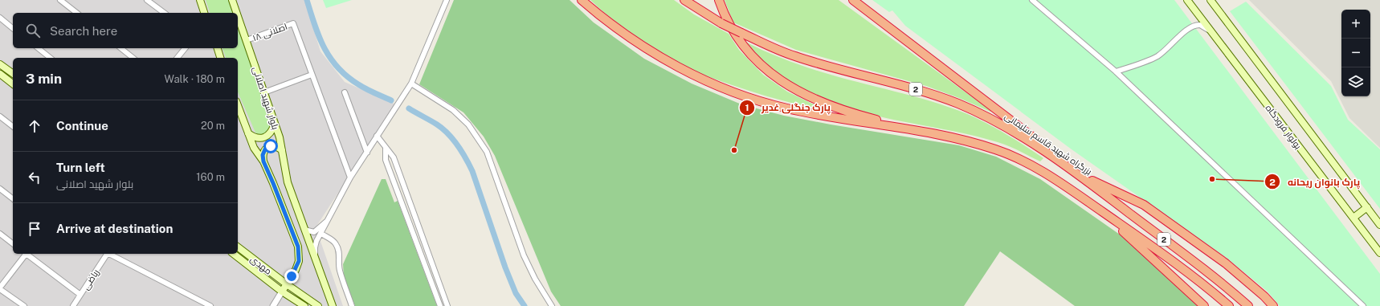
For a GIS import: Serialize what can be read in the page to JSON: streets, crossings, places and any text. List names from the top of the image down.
{
  "streets": {
    "highway": ["2", "بزرگراه شهید قاسم سلیمانی"],
    "main road": ["بلوار شهید اصلانی", "بولوار فرودگاه", "مهدی"],
    "street": ["اصلانی ۱۸", "ریاضی"]
  },
  "crossings": [
    ["اصلانی ۱۸", "بلوار شهید اصلانی"]
  ],
  "places": ["پارک جنگلی غدیر", "پارک بانوان ریحانه"],
  "page": {
    "map_buttons": ["+", "−"],
    "search": "Search here",
    "heading": ["3 min", "Walk · 180 m"],
    "list": [
      ["Continue", "20 m"],
      ["Turn left", "بلوار شهید اصلانی", "160 m"],
      "Arrive at destination"
    ]
  }
}
